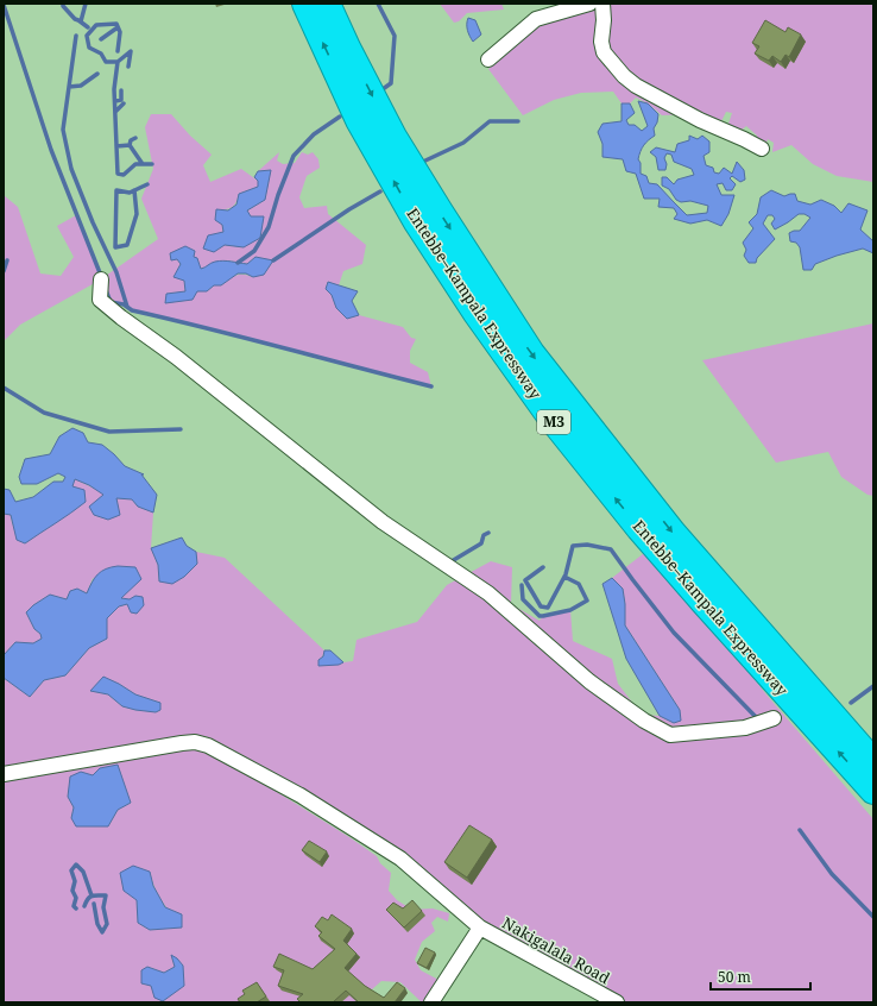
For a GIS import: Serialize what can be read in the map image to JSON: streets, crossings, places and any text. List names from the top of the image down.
{
  "streets": {
    "highway": ["Entebbe–Kampala Expressway", "M3"],
    "street": ["Nakigalala Road"]
  },
  "scale_bar": "50 m"
}
